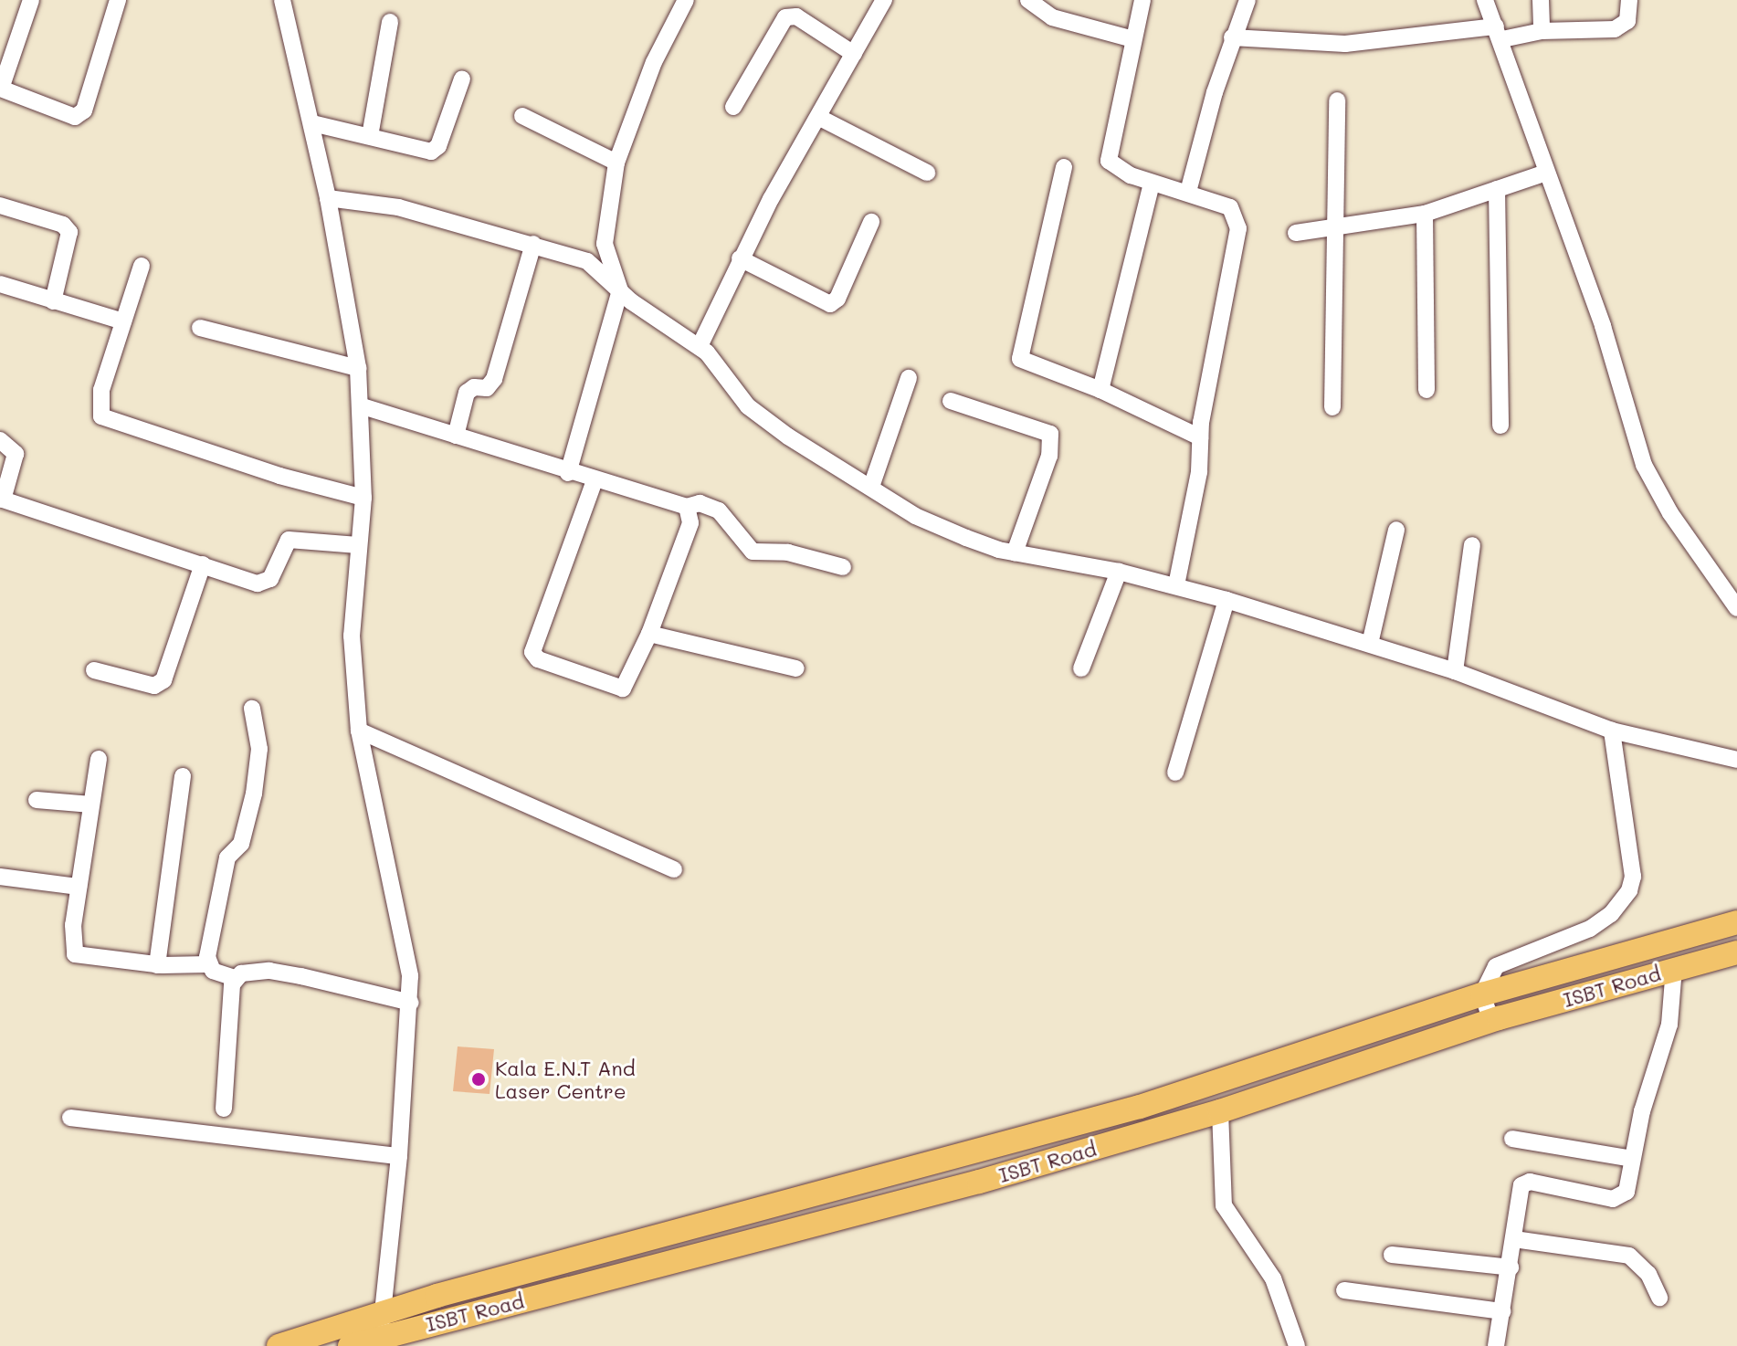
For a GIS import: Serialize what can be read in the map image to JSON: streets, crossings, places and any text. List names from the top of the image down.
{
  "streets": {
    "highway": ["ISBT Road"]
  },
  "places": ["Kala E.N.T And Laser Centre"]
}
